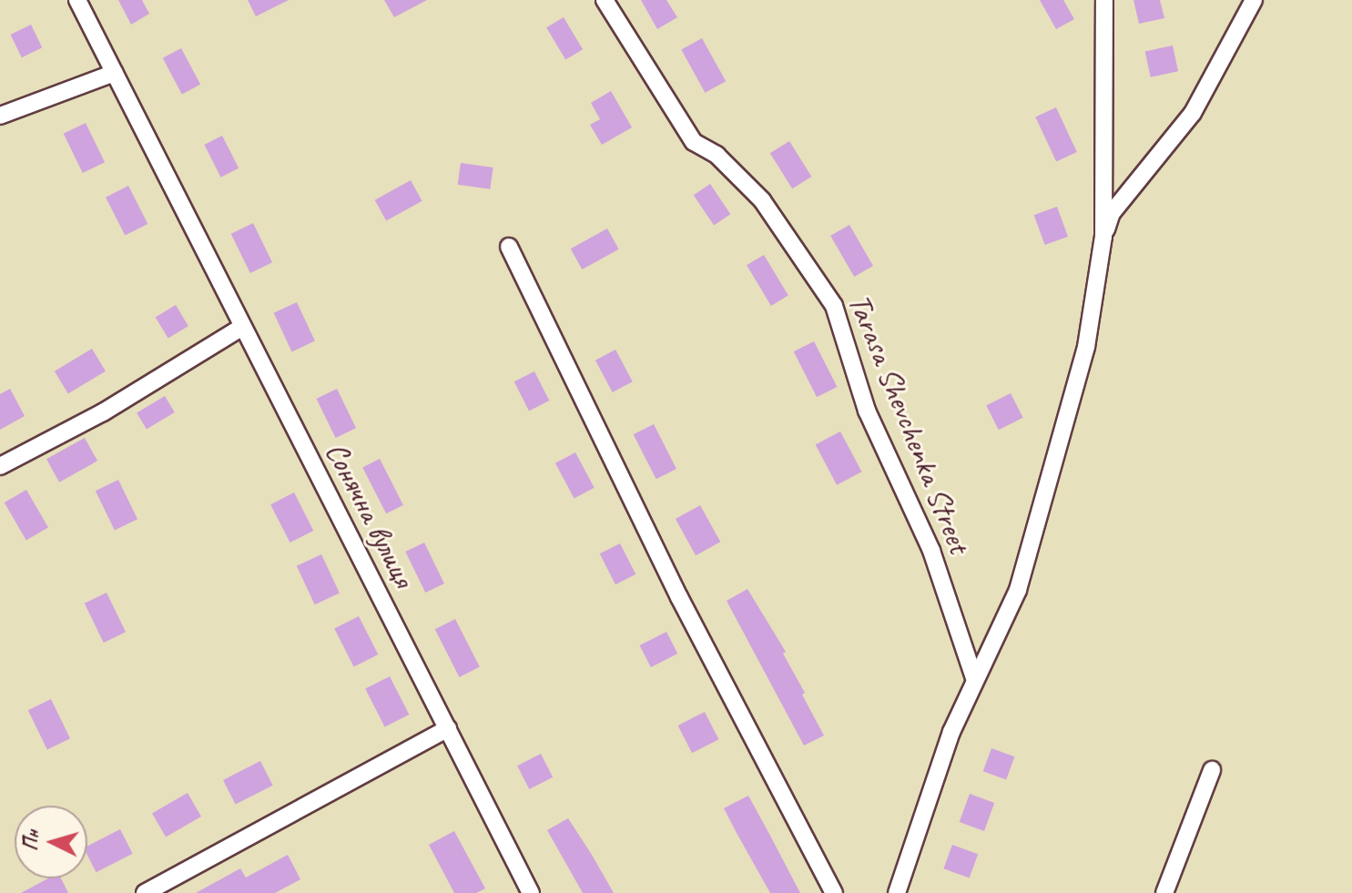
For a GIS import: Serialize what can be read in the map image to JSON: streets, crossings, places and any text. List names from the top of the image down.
{
  "streets": {
    "street": ["Tarasa Shevchenka Street", "Сонячна вулиця"]
  },
  "north": "left"
}
